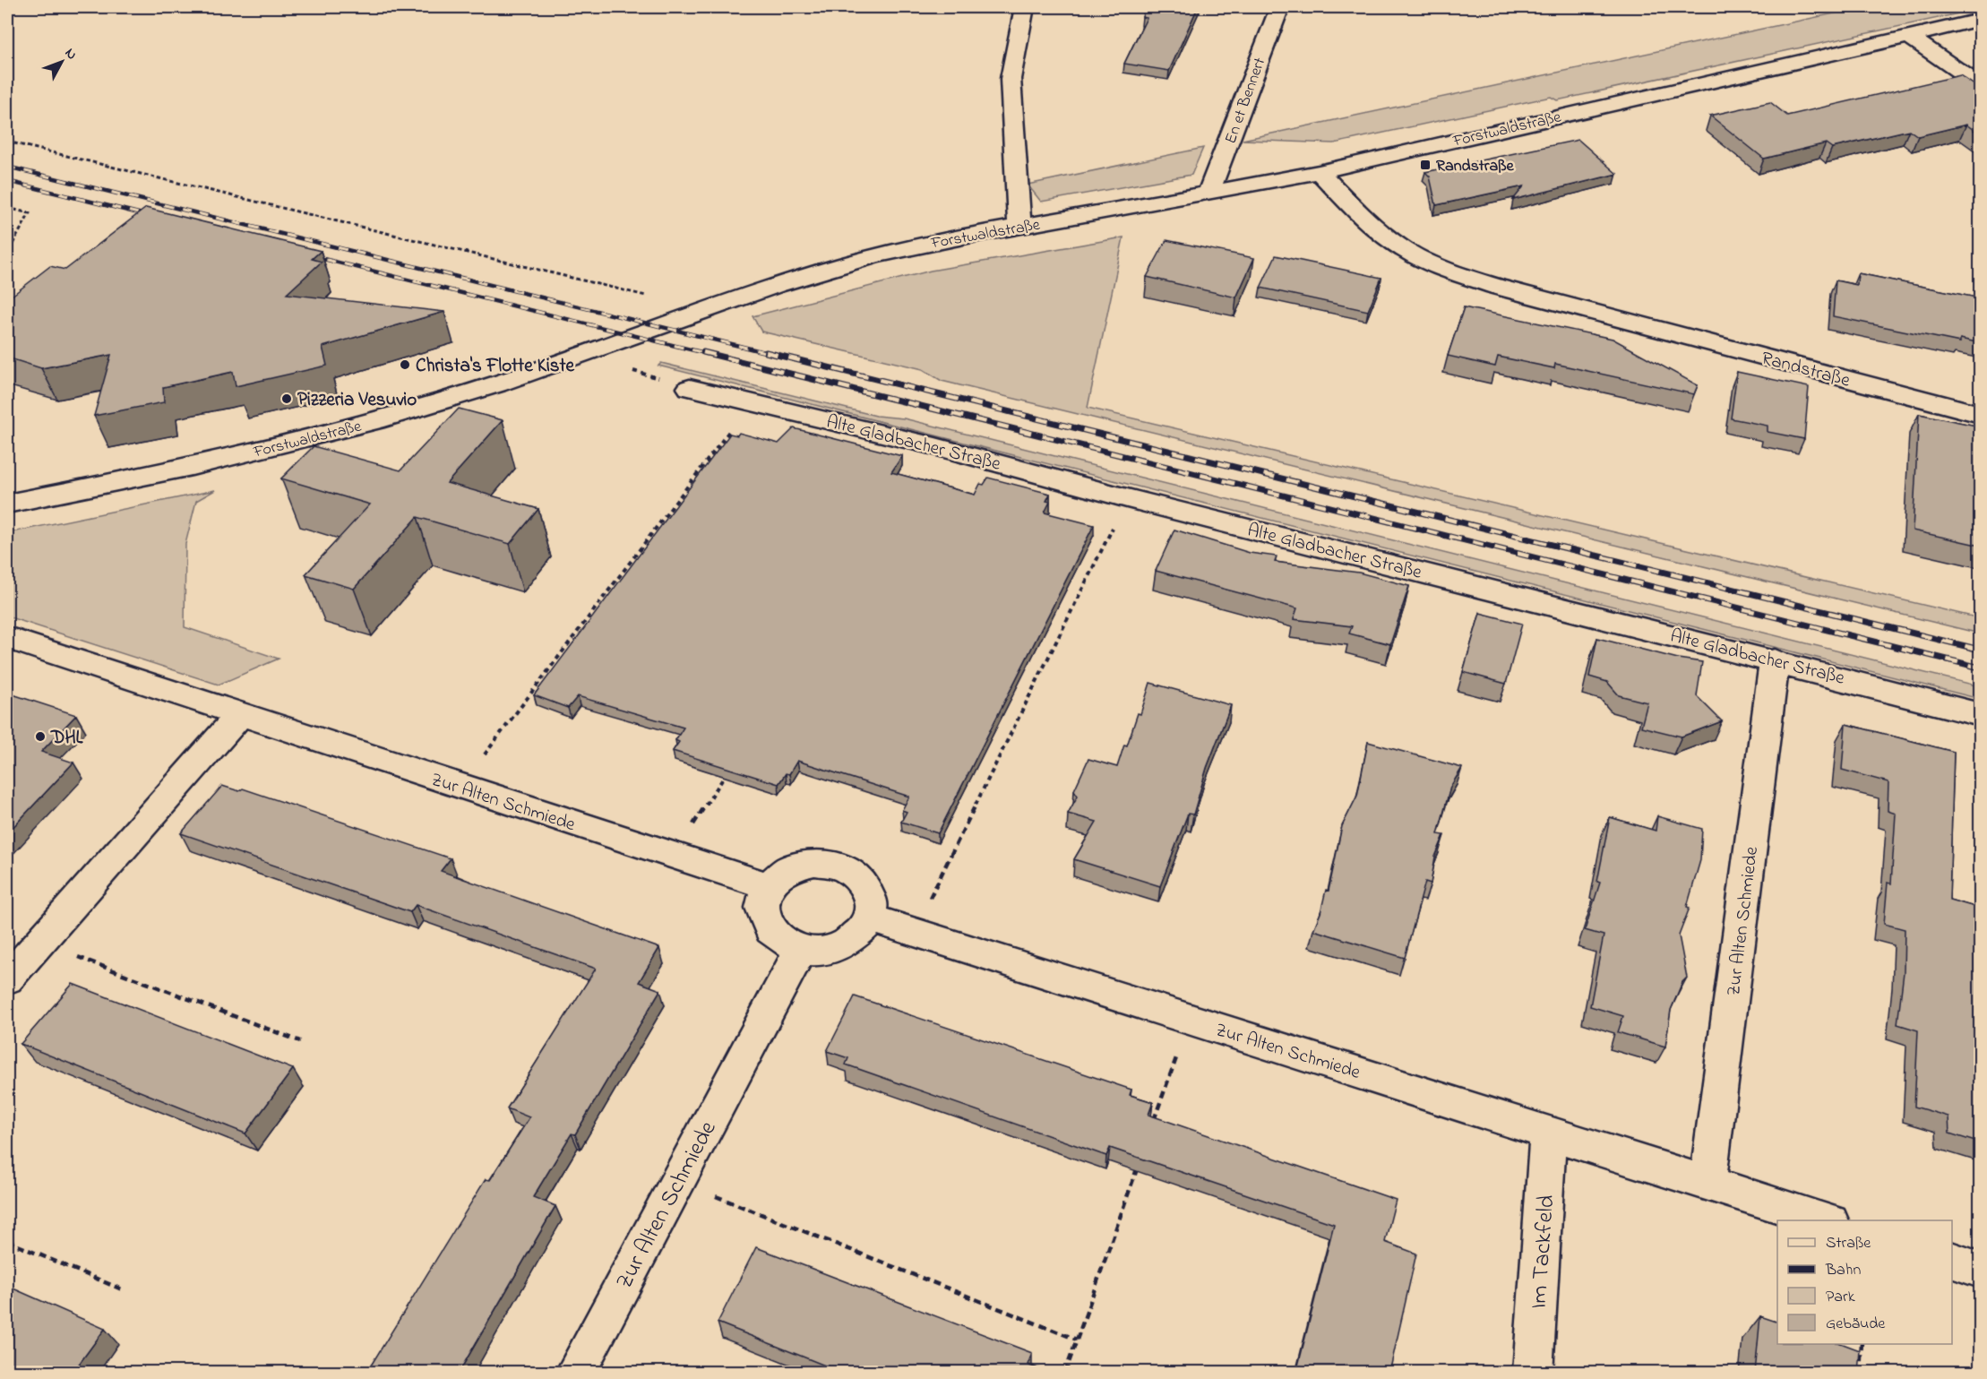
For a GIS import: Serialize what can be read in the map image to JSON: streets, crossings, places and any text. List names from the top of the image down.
{
  "streets": {
    "street": [
      "En et Bennert",
      "Forstwaldstraße",
      "Randstraße",
      "Alte Gladbacher Straße",
      "Zur Alten Schmiede",
      "Im Tackfeld"
    ]
  },
  "crossings": [
    ["En et Bennert", "Forstwaldstraße"],
    ["Forstwaldstraße", "Randstraße"],
    ["Alte Gladbacher Straße", "Zur Alten Schmiede"],
    ["Zur Alten Schmiede", "Im Tackfeld"]
  ],
  "places": {
    "transit": ["Randstraße"],
    "other": ["Christa's Flotte Kiste", "Pizzeria Vesuvio", "DHL"]
  },
  "legend": [
    "Straße",
    "Bahn",
    "Park",
    "Gebäude"
  ],
  "north": "top right"
}
